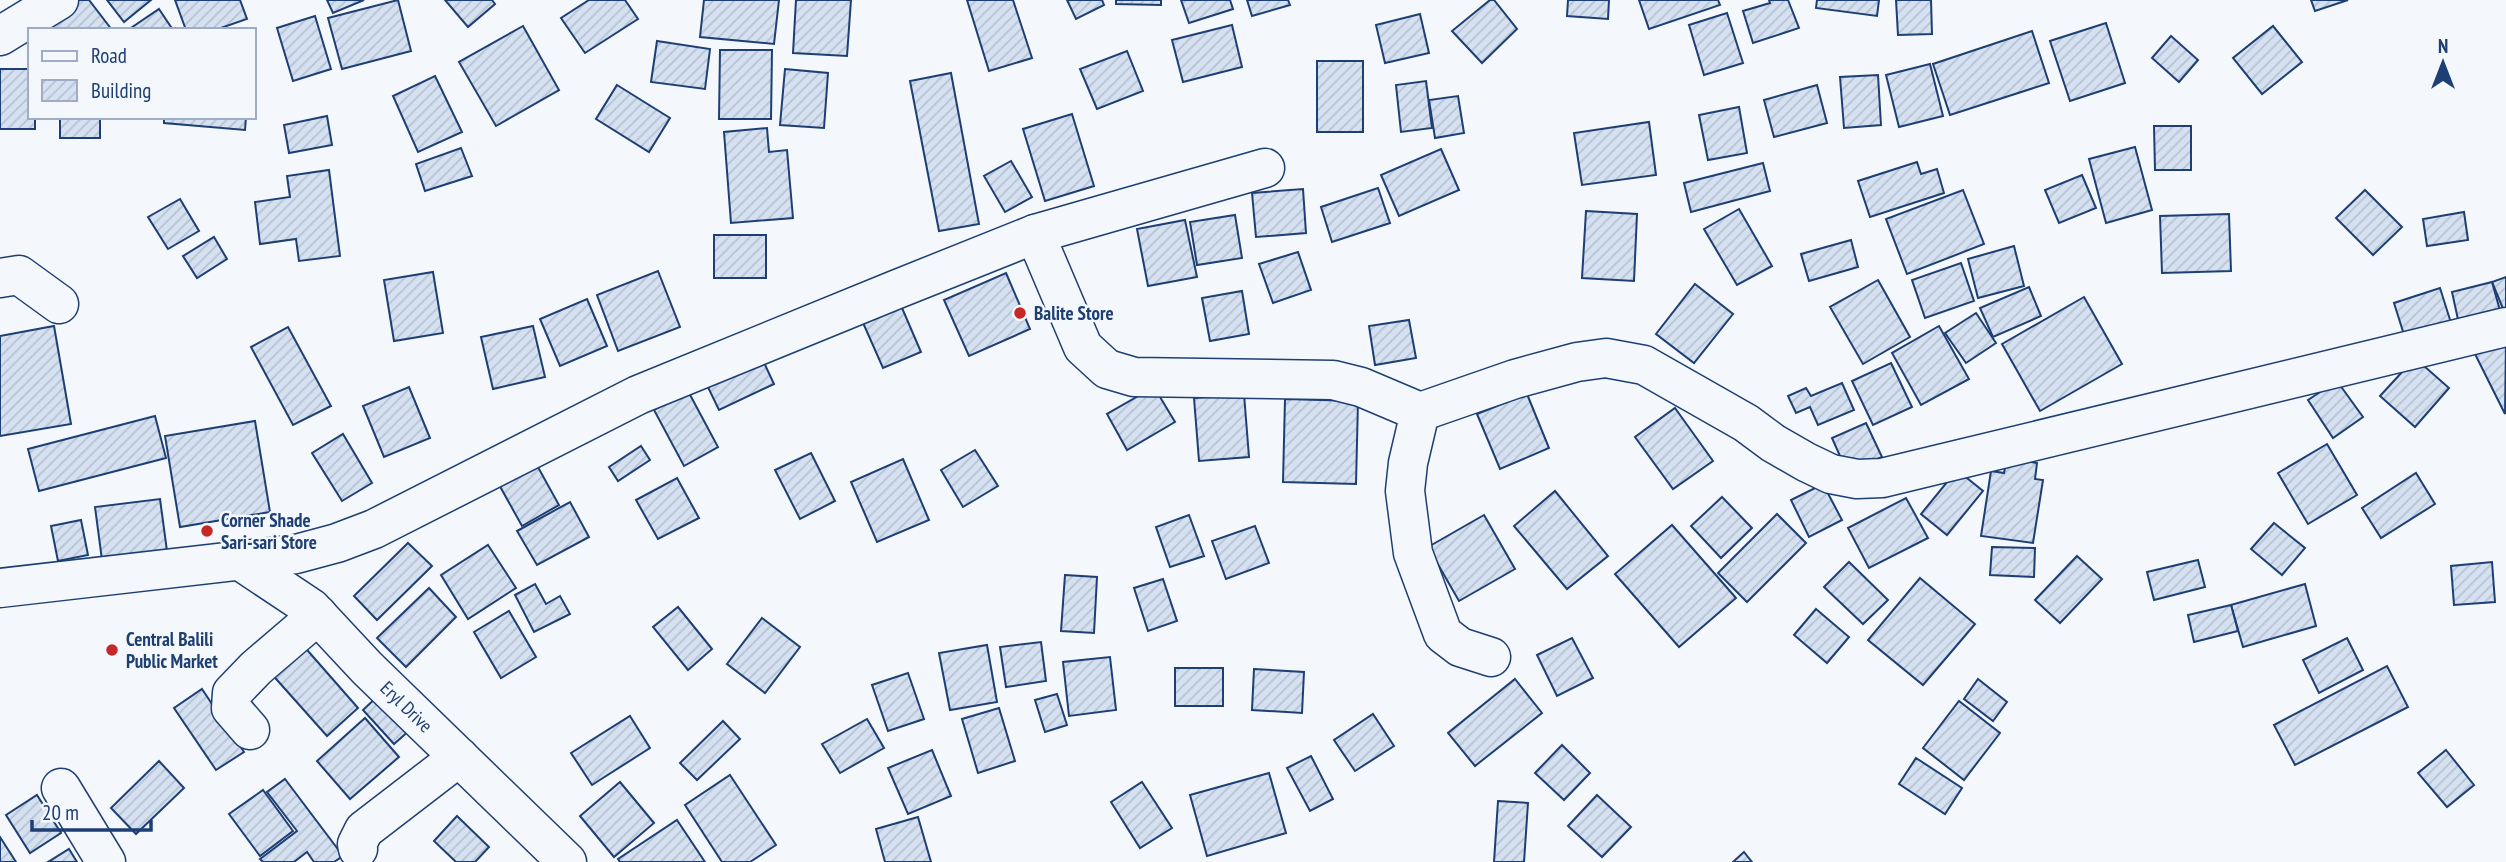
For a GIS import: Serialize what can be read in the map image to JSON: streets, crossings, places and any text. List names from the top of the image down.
{
  "streets": {
    "street": ["Eryl Drive"]
  },
  "places": ["Balite Store", "Corner Shade Sari-sari Store", "Central Balili Public Market"],
  "legend": ["Road", "Building"],
  "scale_bar": "20 m",
  "north": "top"
}
